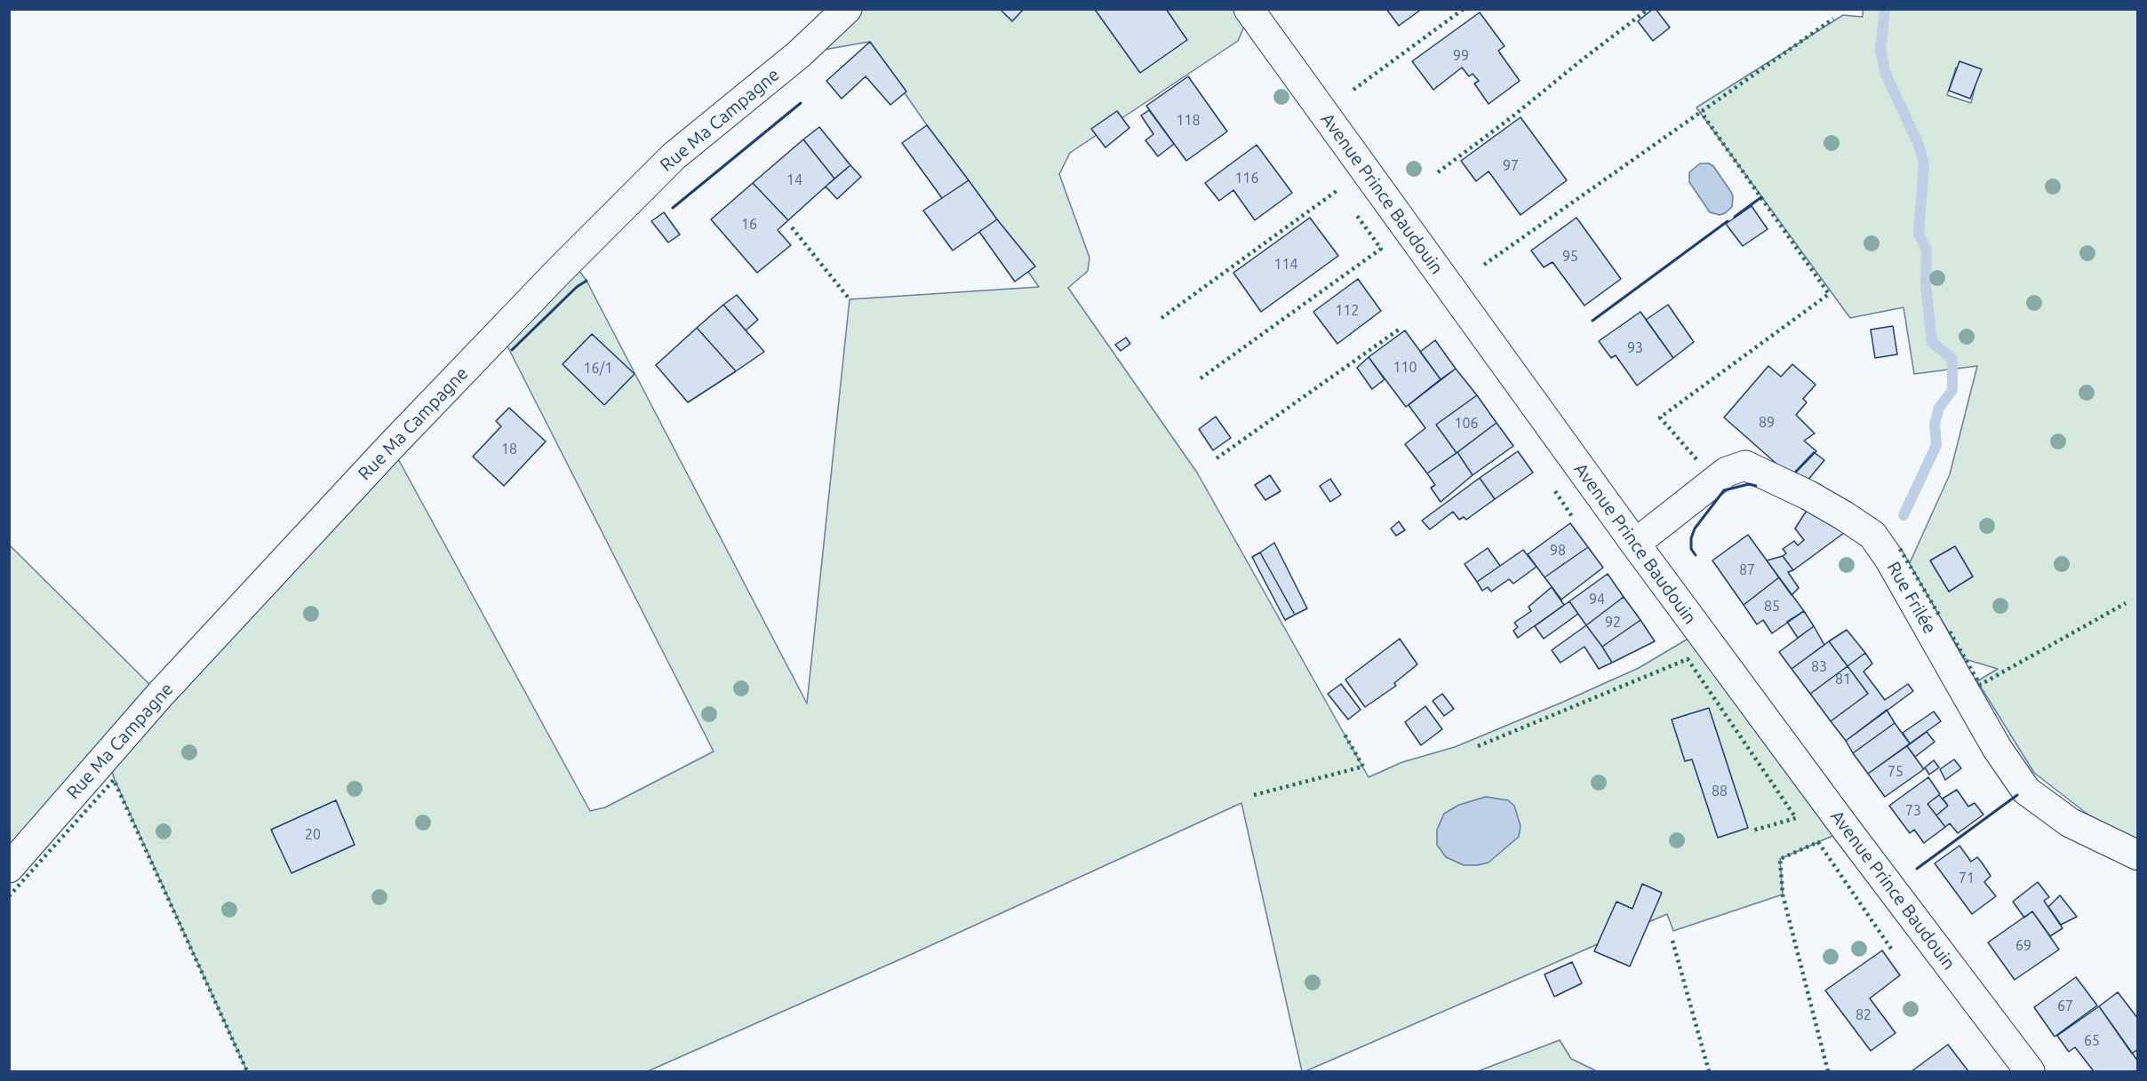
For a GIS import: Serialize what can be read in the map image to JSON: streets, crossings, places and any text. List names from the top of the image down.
{
  "streets": {
    "street": ["Rue Ma Campagne", "Avenue Prince Baudouin", "Rue Frilée"]
  },
  "crossings": [
    ["Avenue Prince Baudouin", "Rue Frilée"]
  ],
  "house_numbers": [
    "99",
    "118",
    "97",
    "116",
    "14",
    "16",
    "95",
    "114",
    "112",
    "93",
    "110",
    "16/1",
    "89",
    "106",
    "18",
    "98",
    "87",
    "94",
    "85",
    "92",
    "83",
    "81",
    "75",
    "88",
    "73",
    "20",
    "71",
    "69",
    "67",
    "82",
    "65"
  ]
}
